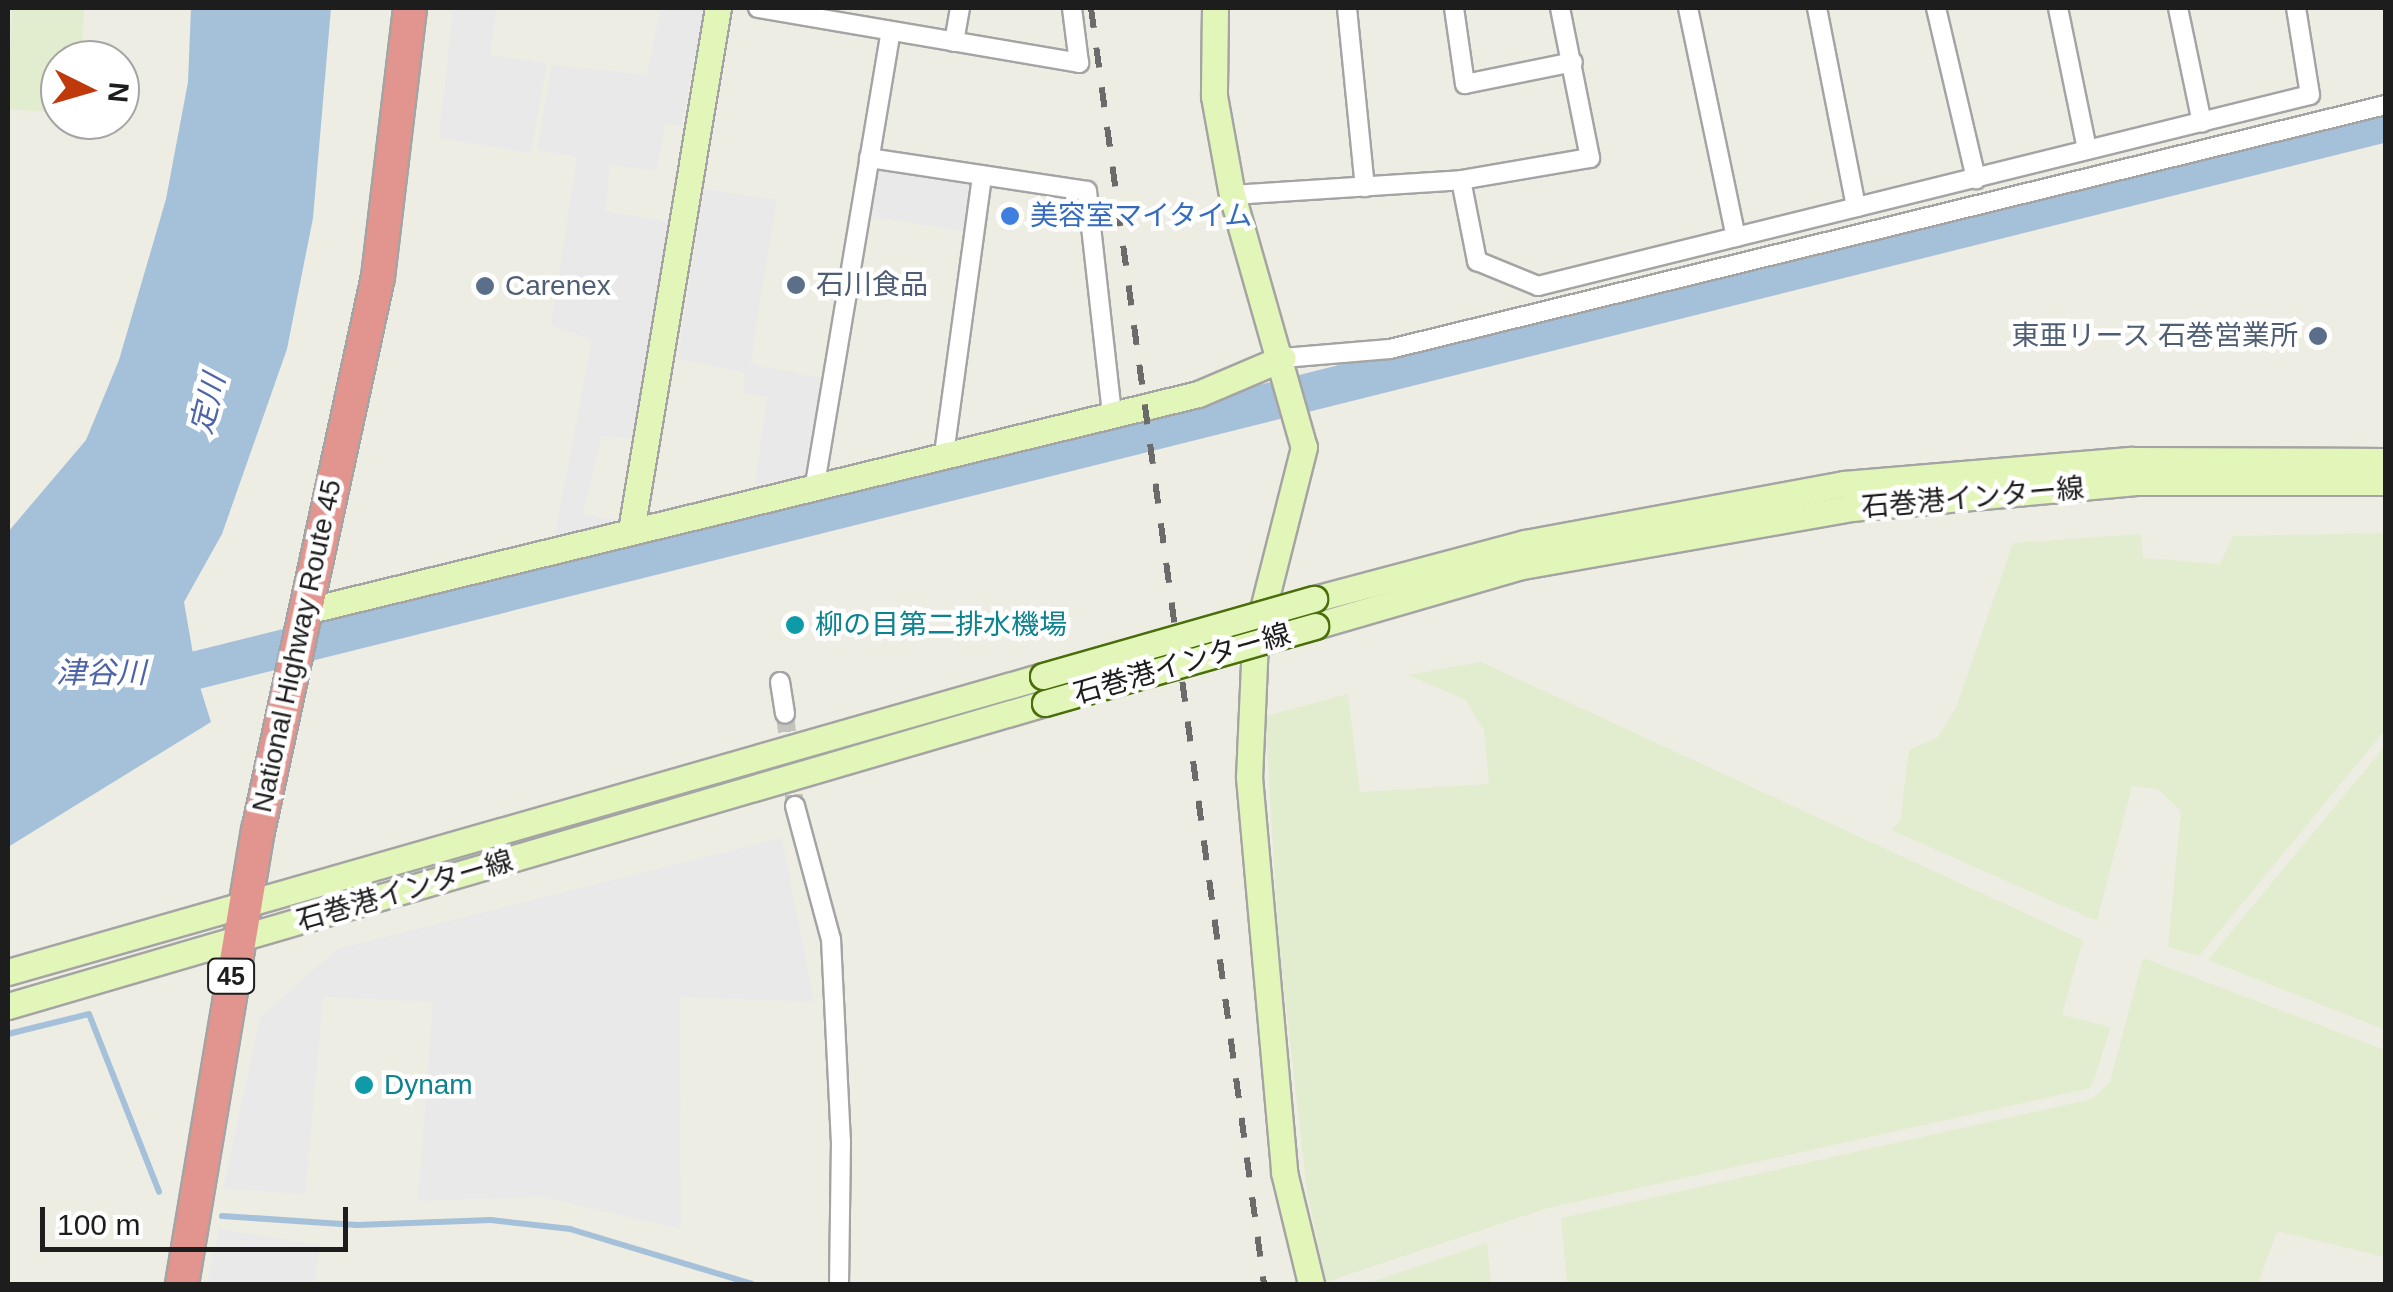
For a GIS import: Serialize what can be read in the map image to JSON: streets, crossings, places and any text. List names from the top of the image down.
{
  "streets": {
    "highway": ["National Highway Route 45", "45"],
    "main road": ["石巻港インター線"]
  },
  "crossings": [
    ["石巻港インター線", "National Highway Route 45"]
  ],
  "water": ["定川", "津谷川"],
  "places": [
    "美容室マイタイム",
    "石川食品",
    "Carenex",
    "東亜リース 石巻営業所",
    "柳の目第二排水機場",
    "Dynam"
  ],
  "scale_bar": "100 m",
  "north": "right"
}
